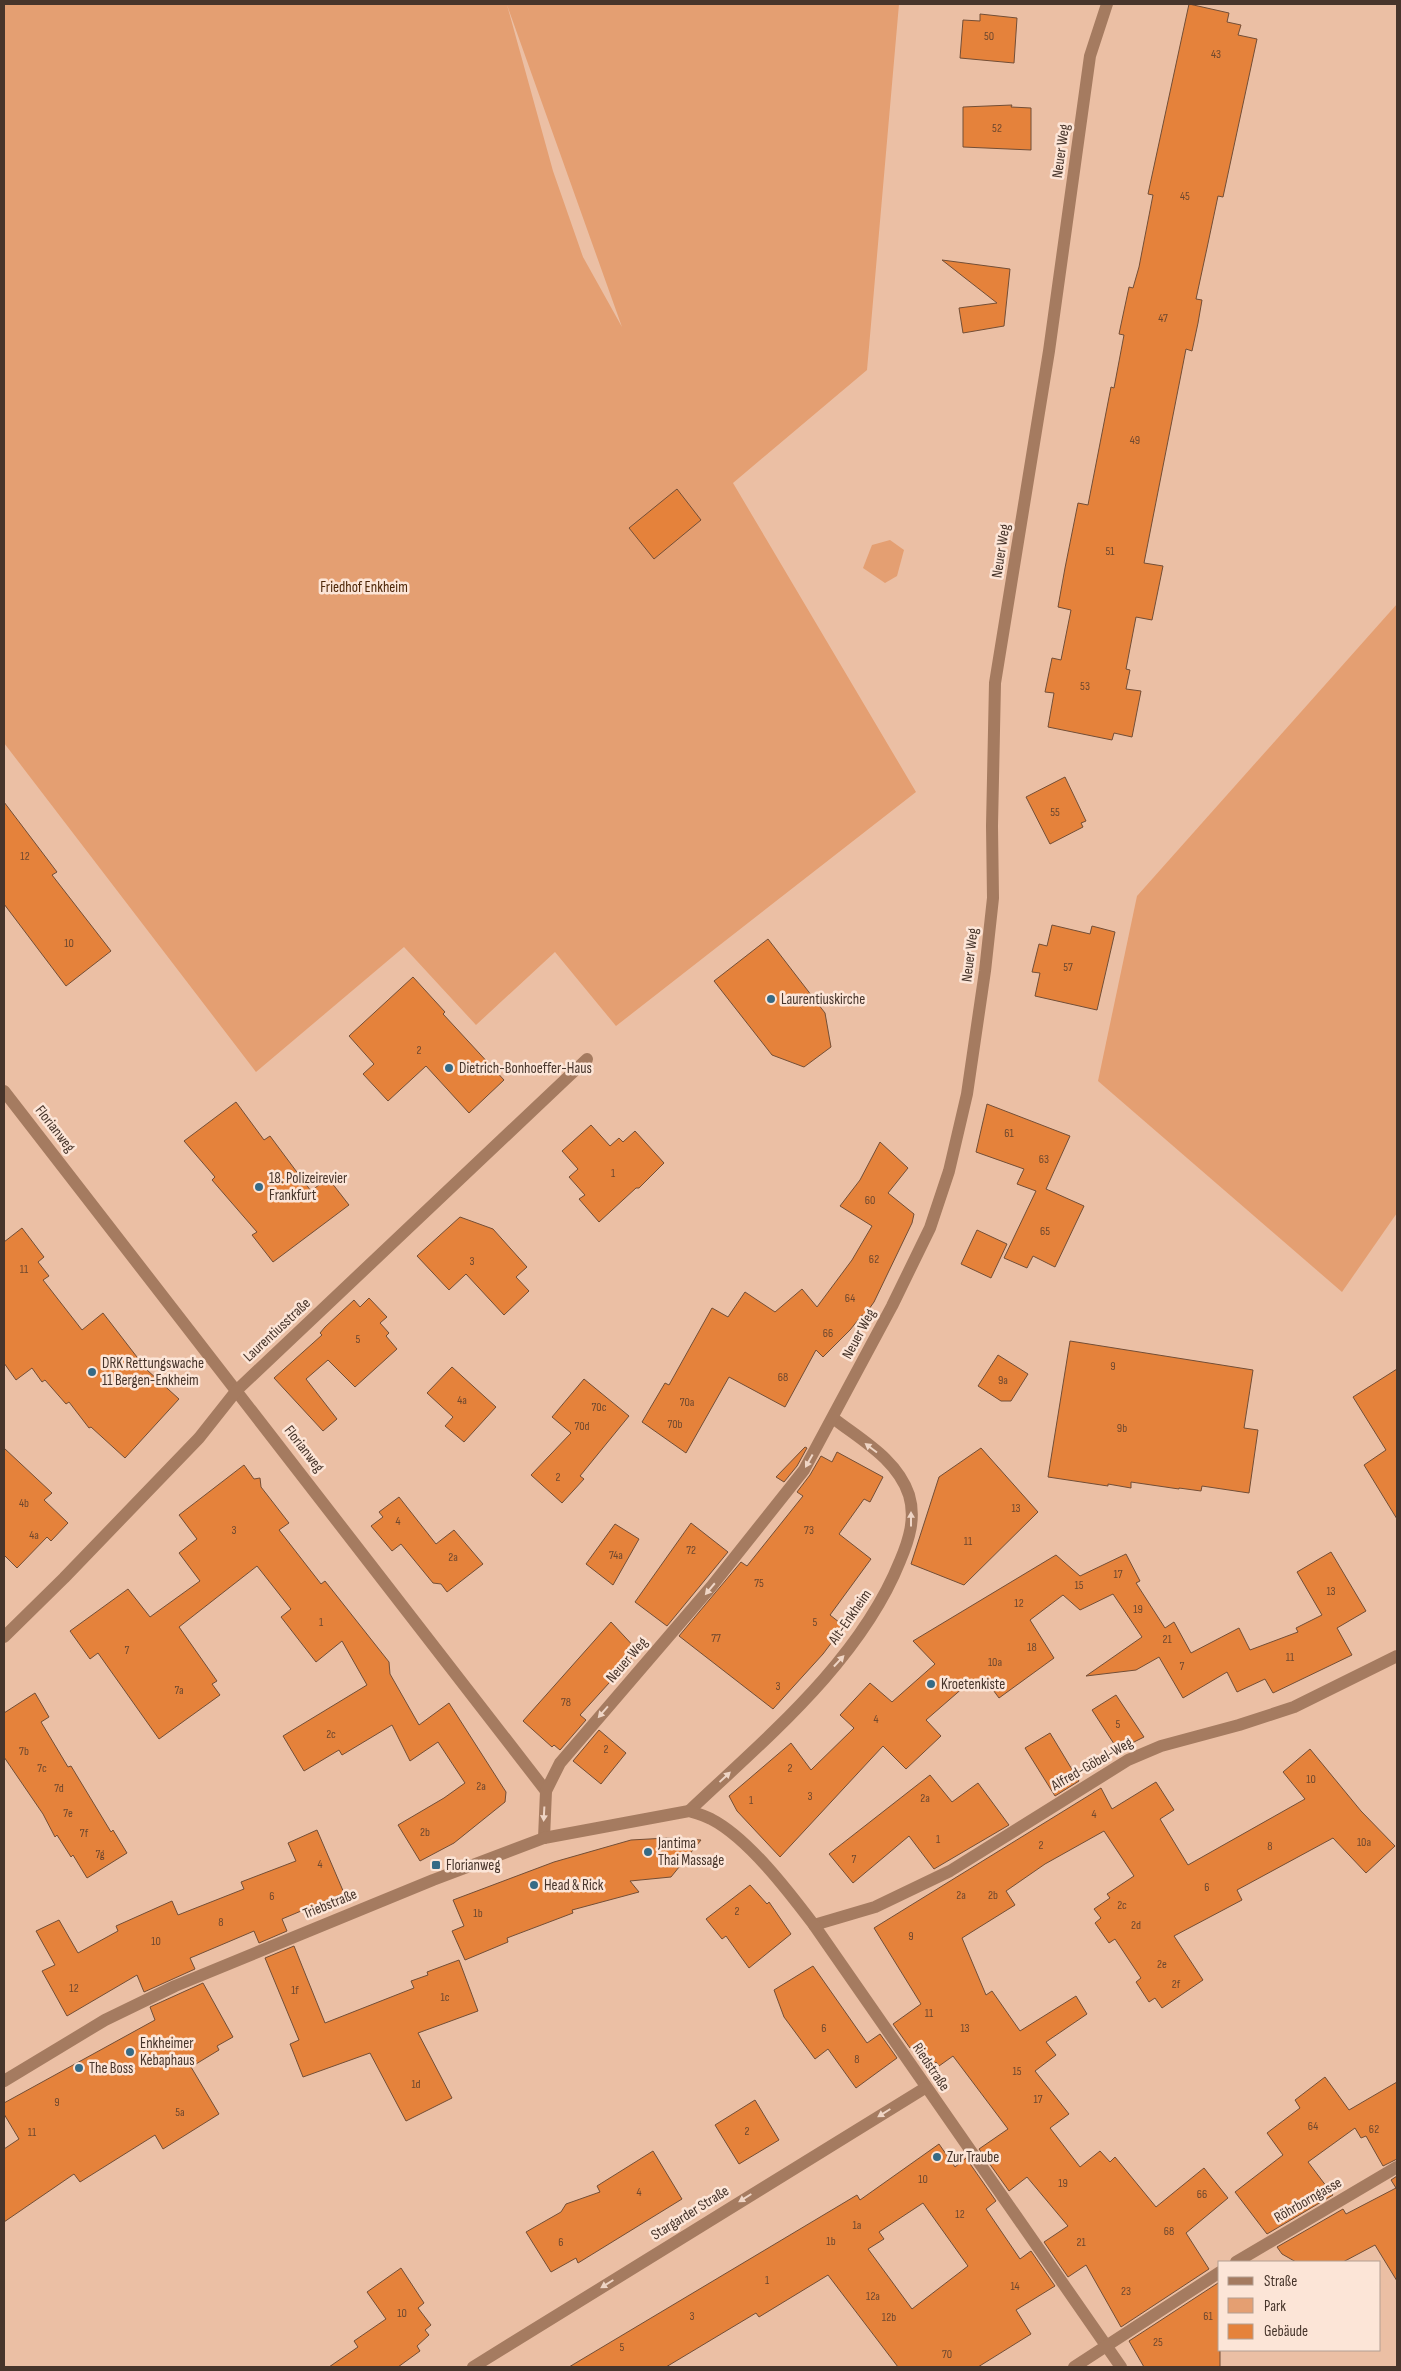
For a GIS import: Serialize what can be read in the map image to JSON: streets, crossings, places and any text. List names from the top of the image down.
{
  "streets": {
    "street": [
      "Neuer Weg",
      "Florianweg",
      "Laurentiusstraße",
      "Alt-Enkheim",
      "Alfred-Göbel-Weg",
      "Triebstraße",
      "Riedstraße",
      "Röhrborngasse",
      "Stargarder Straße"
    ]
  },
  "crossings": [
    ["Neuer Weg", "Florianweg"],
    ["Neuer Weg", "Alt-Enkheim"],
    ["Florianweg", "Laurentiusstraße"],
    ["Alt-Enkheim", "Triebstraße"],
    ["Alt-Enkheim", "Riedstraße"],
    ["Alfred-Göbel-Weg", "Riedstraße"],
    ["Triebstraße", "Riedstraße"],
    ["Riedstraße", "Stargarder Straße"]
  ],
  "one_way": ["Alt-Enkheim", "Stargarder Straße"],
  "parks": ["Friedhof Enkheim"],
  "places": {
    "other": [
      "Laurentiuskirche",
      "Dietrich-Bonhoeffer-Haus",
      "18. Polizeirevier Frankfurt",
      "DRK Rettungswache 11 Bergen-Enkheim",
      "Kroetenkiste",
      "Jantima Thai Massage",
      "Head & Rick",
      "Enkheimer Kebaphaus",
      "The Boss",
      "Zur Traube"
    ],
    "transit": ["Florianweg"]
  },
  "house_numbers": [
    "50",
    "43",
    "52",
    "45",
    "47",
    "49",
    "51",
    "53",
    "55",
    "12",
    "10",
    "57",
    "2",
    "61",
    "63",
    "1",
    "60",
    "65",
    "62",
    "3",
    "11",
    "64",
    "66",
    "5",
    "9",
    "68",
    "9a",
    "4a",
    "70a",
    "70c",
    "70b",
    "70d",
    "9b",
    "2",
    "4b",
    "13",
    "4",
    "3",
    "73",
    "4a",
    "11",
    "72",
    "74a",
    "2a",
    "17",
    "75",
    "15",
    "13",
    "12",
    "19",
    "1",
    "5",
    "77",
    "21",
    "18",
    "7",
    "11",
    "10a",
    "7",
    "3",
    "7a",
    "78",
    "4",
    "5",
    "2c",
    "2",
    "7b",
    "7c",
    "2",
    "10",
    "2a",
    "7d",
    "3",
    "2a",
    "1",
    "7e",
    "4",
    "2b",
    "7f",
    "1",
    "10a",
    "2",
    "8",
    "7g",
    "7",
    "4",
    "6",
    "2a",
    "2b",
    "6",
    "2c",
    "2",
    "1b",
    "8",
    "2d",
    "9",
    "10",
    "2e",
    "2f",
    "12",
    "1f",
    "1c",
    "11",
    "6",
    "13",
    "8",
    "15",
    "1d",
    "17",
    "9",
    "5a",
    "64",
    "62",
    "2",
    "11",
    "10",
    "19",
    "4",
    "66",
    "12",
    "1a",
    "68",
    "1b",
    "6",
    "21",
    "1",
    "14",
    "23",
    "12a",
    "10",
    "3",
    "61",
    "12b",
    "25",
    "5",
    "70"
  ],
  "legend": ["Straße", "Park", "Gebäude"]
}
